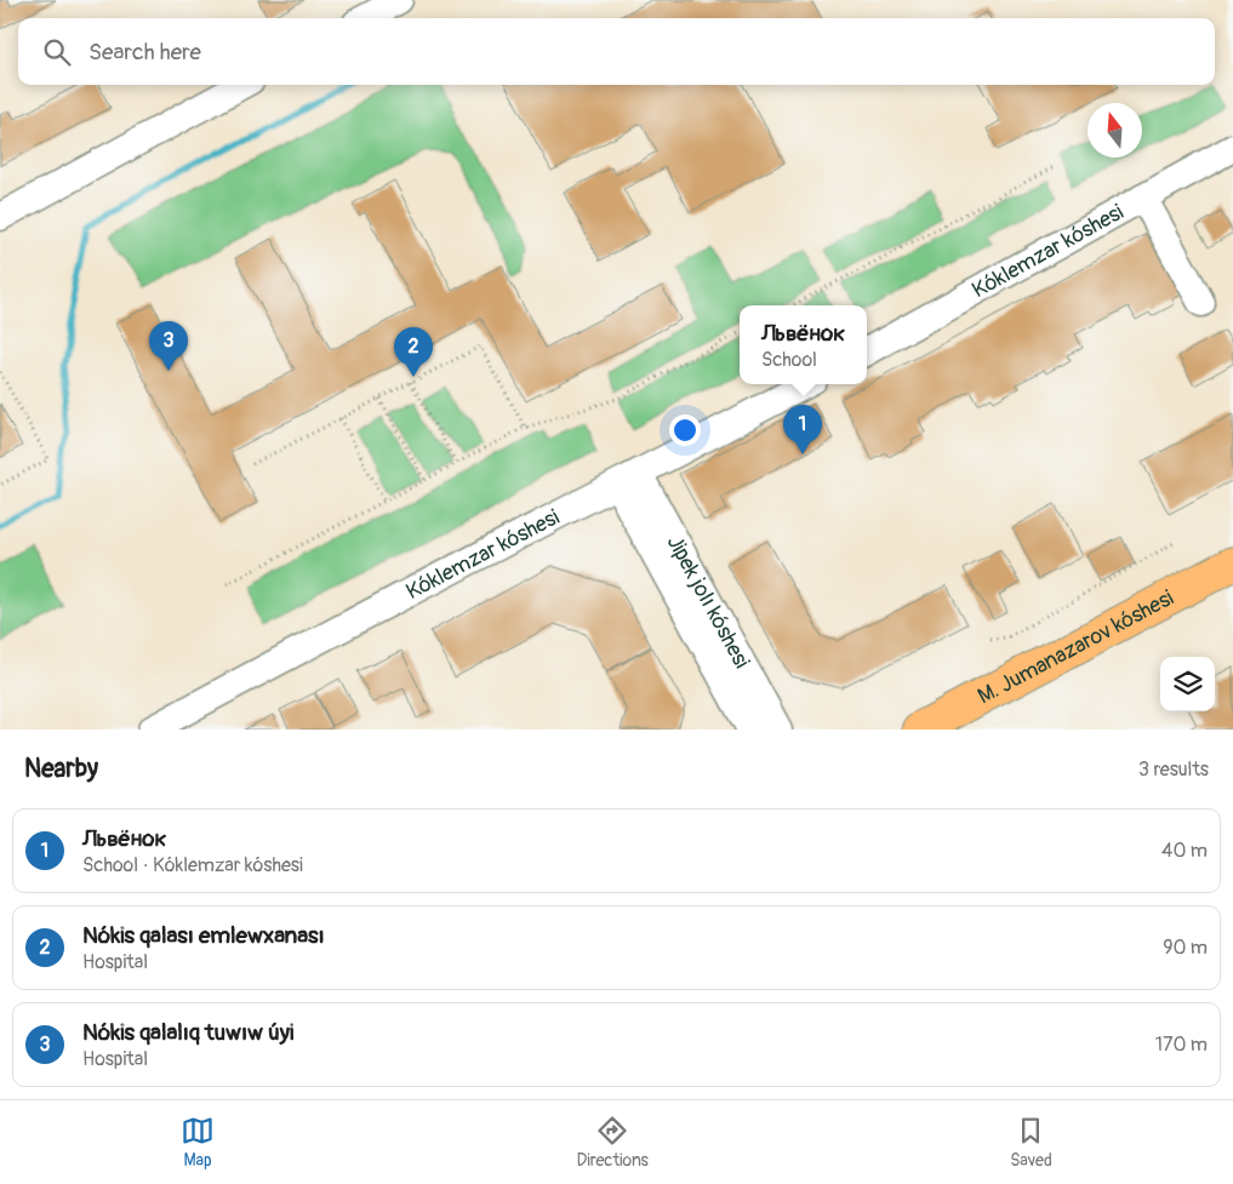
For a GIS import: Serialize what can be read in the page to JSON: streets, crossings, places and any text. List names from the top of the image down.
{
  "streets": {
    "main road": ["M. Jumanazarov kóshesi"],
    "street": ["Kóklemzar kóshesi", "Jipek jolı kóshesi"]
  },
  "crossings": [
    ["Kóklemzar kóshesi", "Jipek jolı kóshesi"]
  ],
  "north": "top",
  "page": {
    "search": "Search here",
    "popup": ["Львёнок", "School"],
    "pins": ["3", "2", "1"],
    "heading": ["Nearby", "3 results"],
    "list": [
      {
        "mark": "1",
        "name": "Львёнок",
        "note": "School · Kóklemzar kóshesi",
        "value": "40 m"
      },
      {
        "mark": "2",
        "name": "Nókis qalası emlewxanası",
        "note": "Hospital",
        "value": "90 m"
      },
      {
        "mark": "3",
        "name": "Nókis qalalıq tuwıw úyi",
        "note": "Hospital",
        "value": "170 m"
      }
    ],
    "nav": ["Map", "Directions", "Saved"]
  }
}
